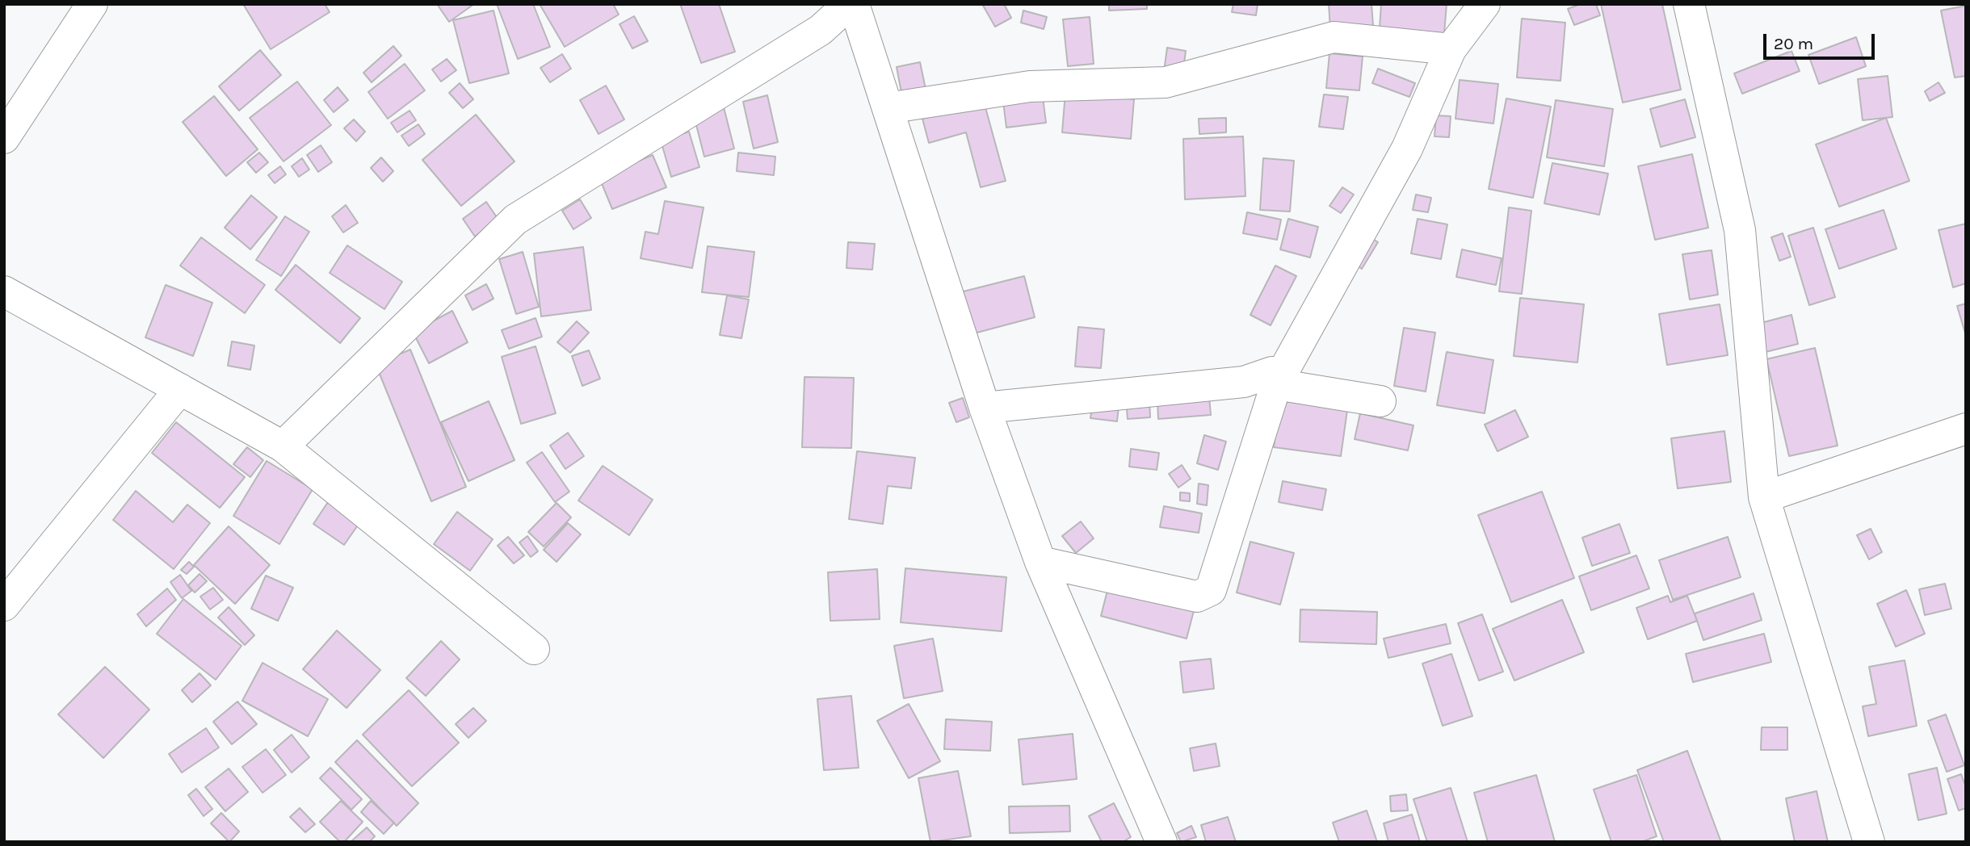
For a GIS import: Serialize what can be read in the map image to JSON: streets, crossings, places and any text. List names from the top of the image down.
{
  "scale_bar": "20 m"
}
